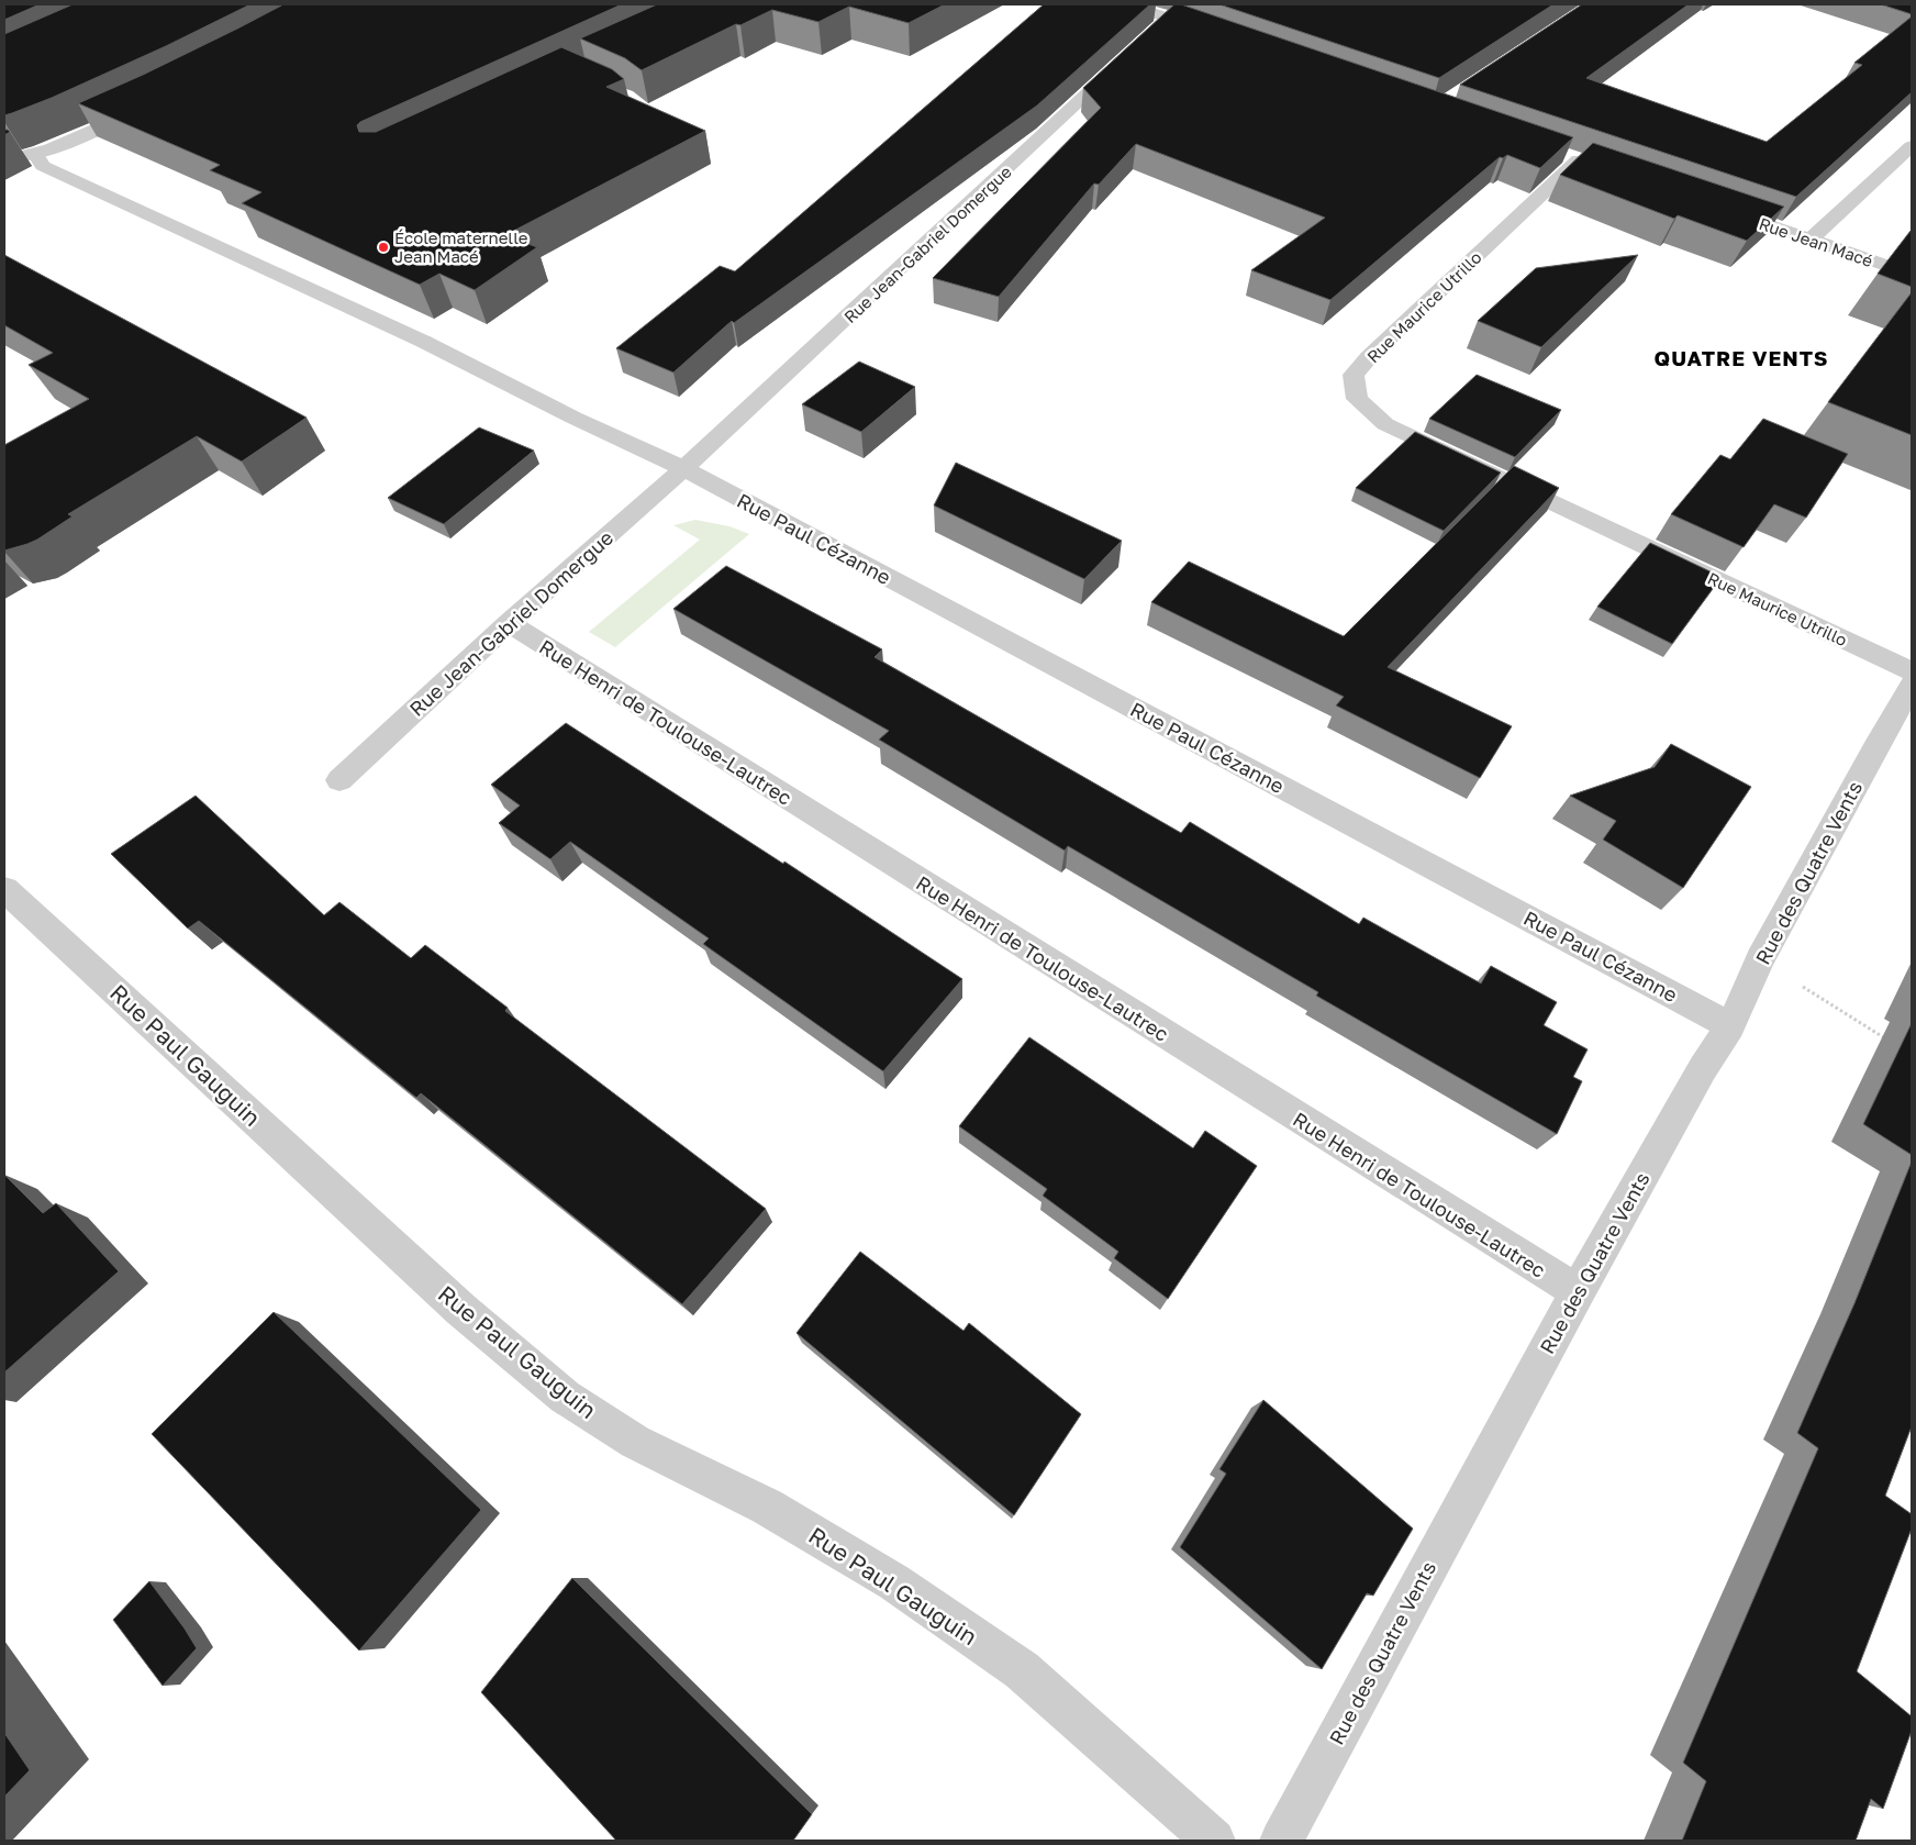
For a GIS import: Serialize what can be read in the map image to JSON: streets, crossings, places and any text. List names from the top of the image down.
{
  "streets": {
    "street": [
      "Rue Jean Macé",
      "Rue Jean-Gabriel Domergue",
      "Rue Maurice Utrillo",
      "Rue Paul Cézanne",
      "Rue Henri de Toulouse-Lautrec",
      "Rue des Quatre Vents",
      "Rue Paul Gauguin"
    ]
  },
  "crossings": [
    ["Rue Jean-Gabriel Domergue", "Rue Paul Cézanne"],
    ["Rue Jean-Gabriel Domergue", "Rue Henri de Toulouse-Lautrec"],
    ["Rue Paul Cézanne", "Rue des Quatre Vents"],
    ["Rue Henri de Toulouse-Lautrec", "Rue des Quatre Vents"]
  ],
  "districts": ["QUATRE VENTS"],
  "places": ["École maternelle Jean Macé"]
}
